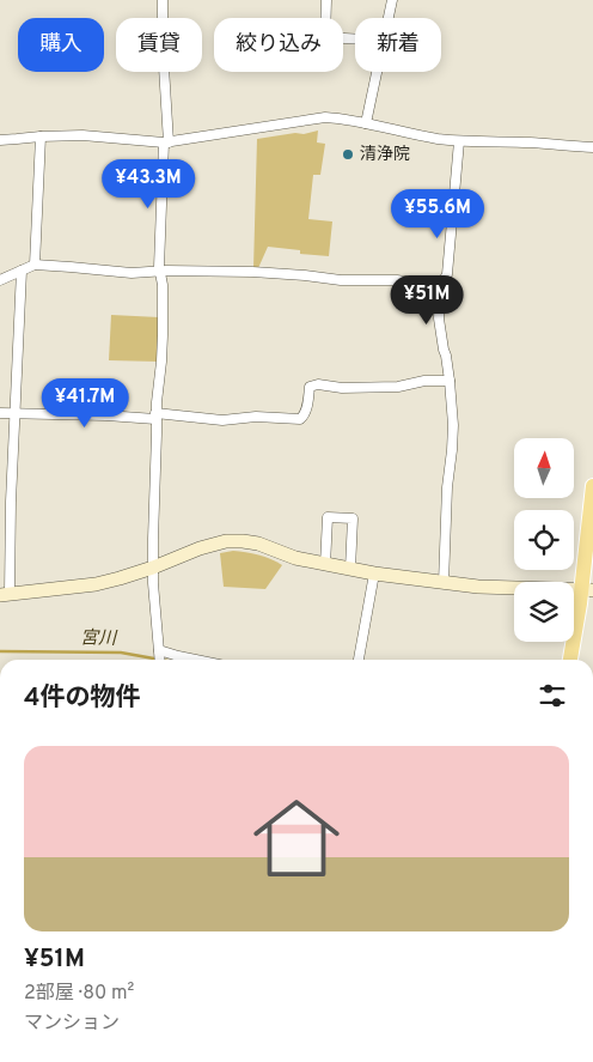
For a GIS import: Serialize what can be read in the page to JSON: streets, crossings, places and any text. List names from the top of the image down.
{
  "water": ["宮川"],
  "places": ["清浄院"],
  "north": "top",
  "page": {
    "chip": [
      "購入",
      "賃貸",
      "絞り込み",
      "新着"
    ],
    "price": [
      "¥43.3M",
      "¥55.6M",
      "¥51M",
      "¥41.7M"
    ],
    "heading": "4件の物件",
    "list": [
      {
        "name": "¥51M",
        "note": "2部屋 · 80 m² · マンション"
      }
    ]
  }
}
